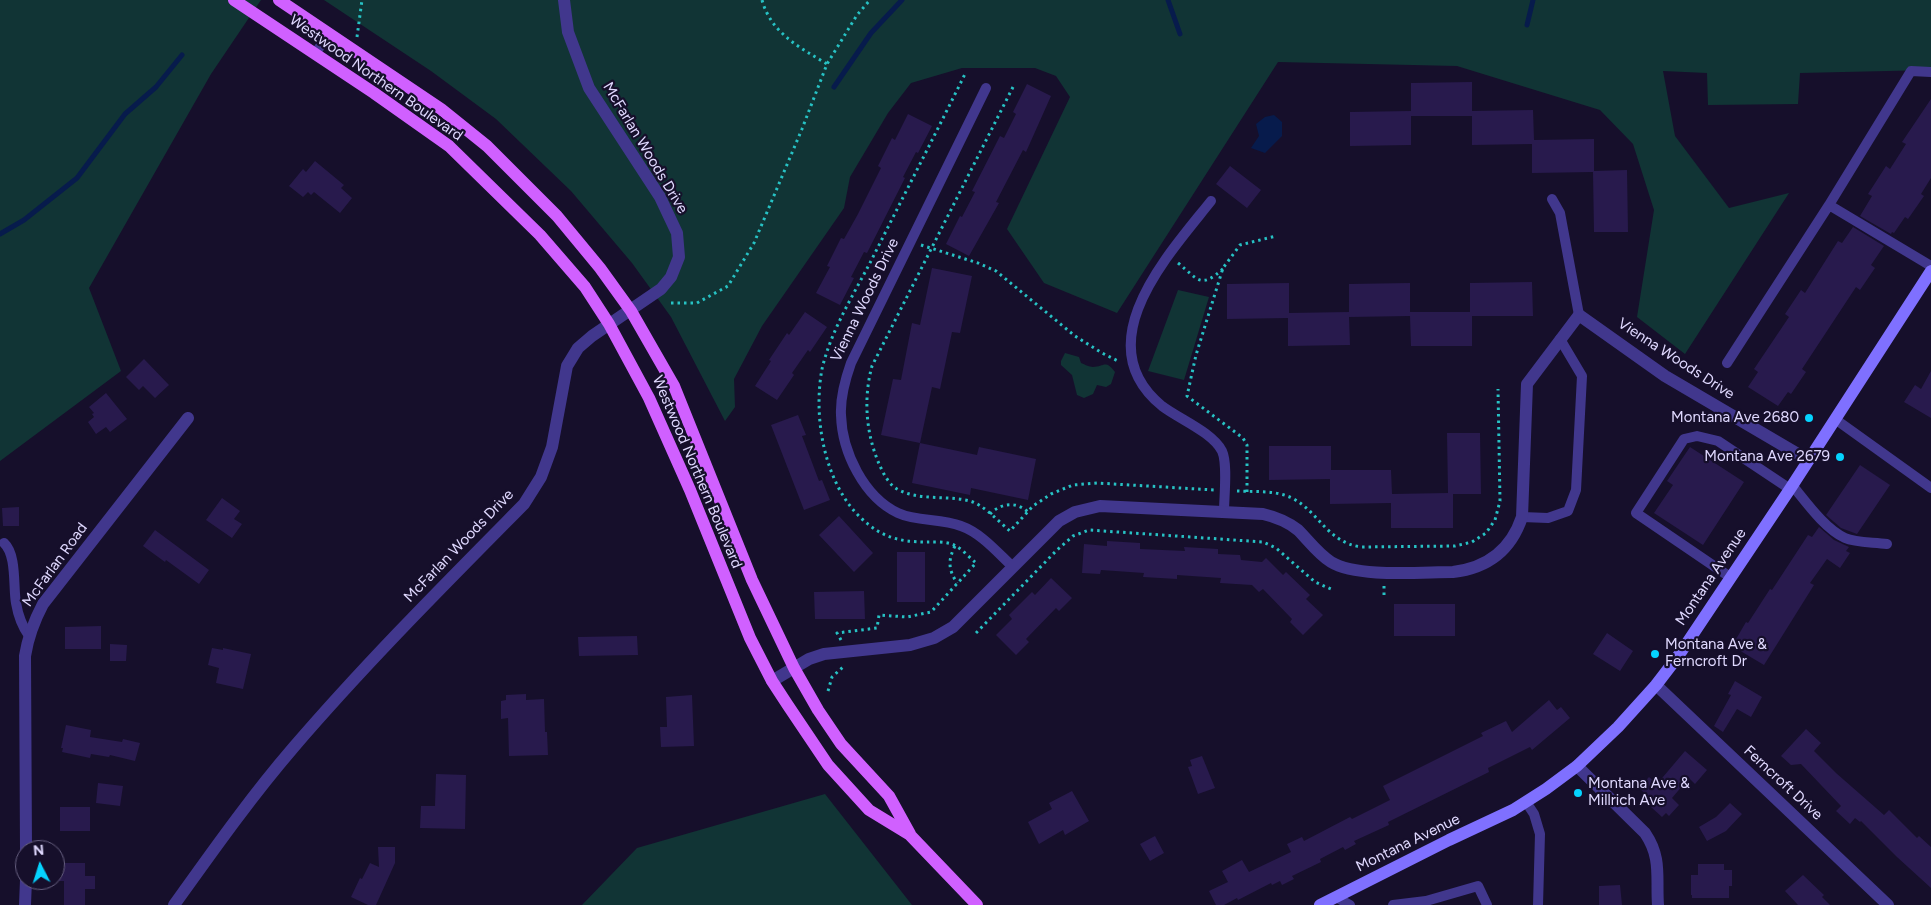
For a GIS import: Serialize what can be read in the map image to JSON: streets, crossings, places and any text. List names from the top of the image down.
{
  "streets": {
    "main road": ["Westwood Northern Boulevard"],
    "street": [
      "McFarlan Woods Drive",
      "Vienna Woods Drive",
      "McFarlan Road",
      "Montana Avenue",
      "Ferncroft Drive"
    ]
  },
  "crossings": [
    ["Westwood Northern Boulevard", "McFarlan Woods Drive"],
    ["Vienna Woods Drive", "Montana Avenue"],
    ["Montana Avenue", "Ferncroft Drive"]
  ],
  "places": [
    "Montana Ave 2680",
    "Montana Ave 2679",
    "Montana Ave & Ferncroft Dr",
    "Montana Ave & Millrich Ave"
  ],
  "north": "top"
}
